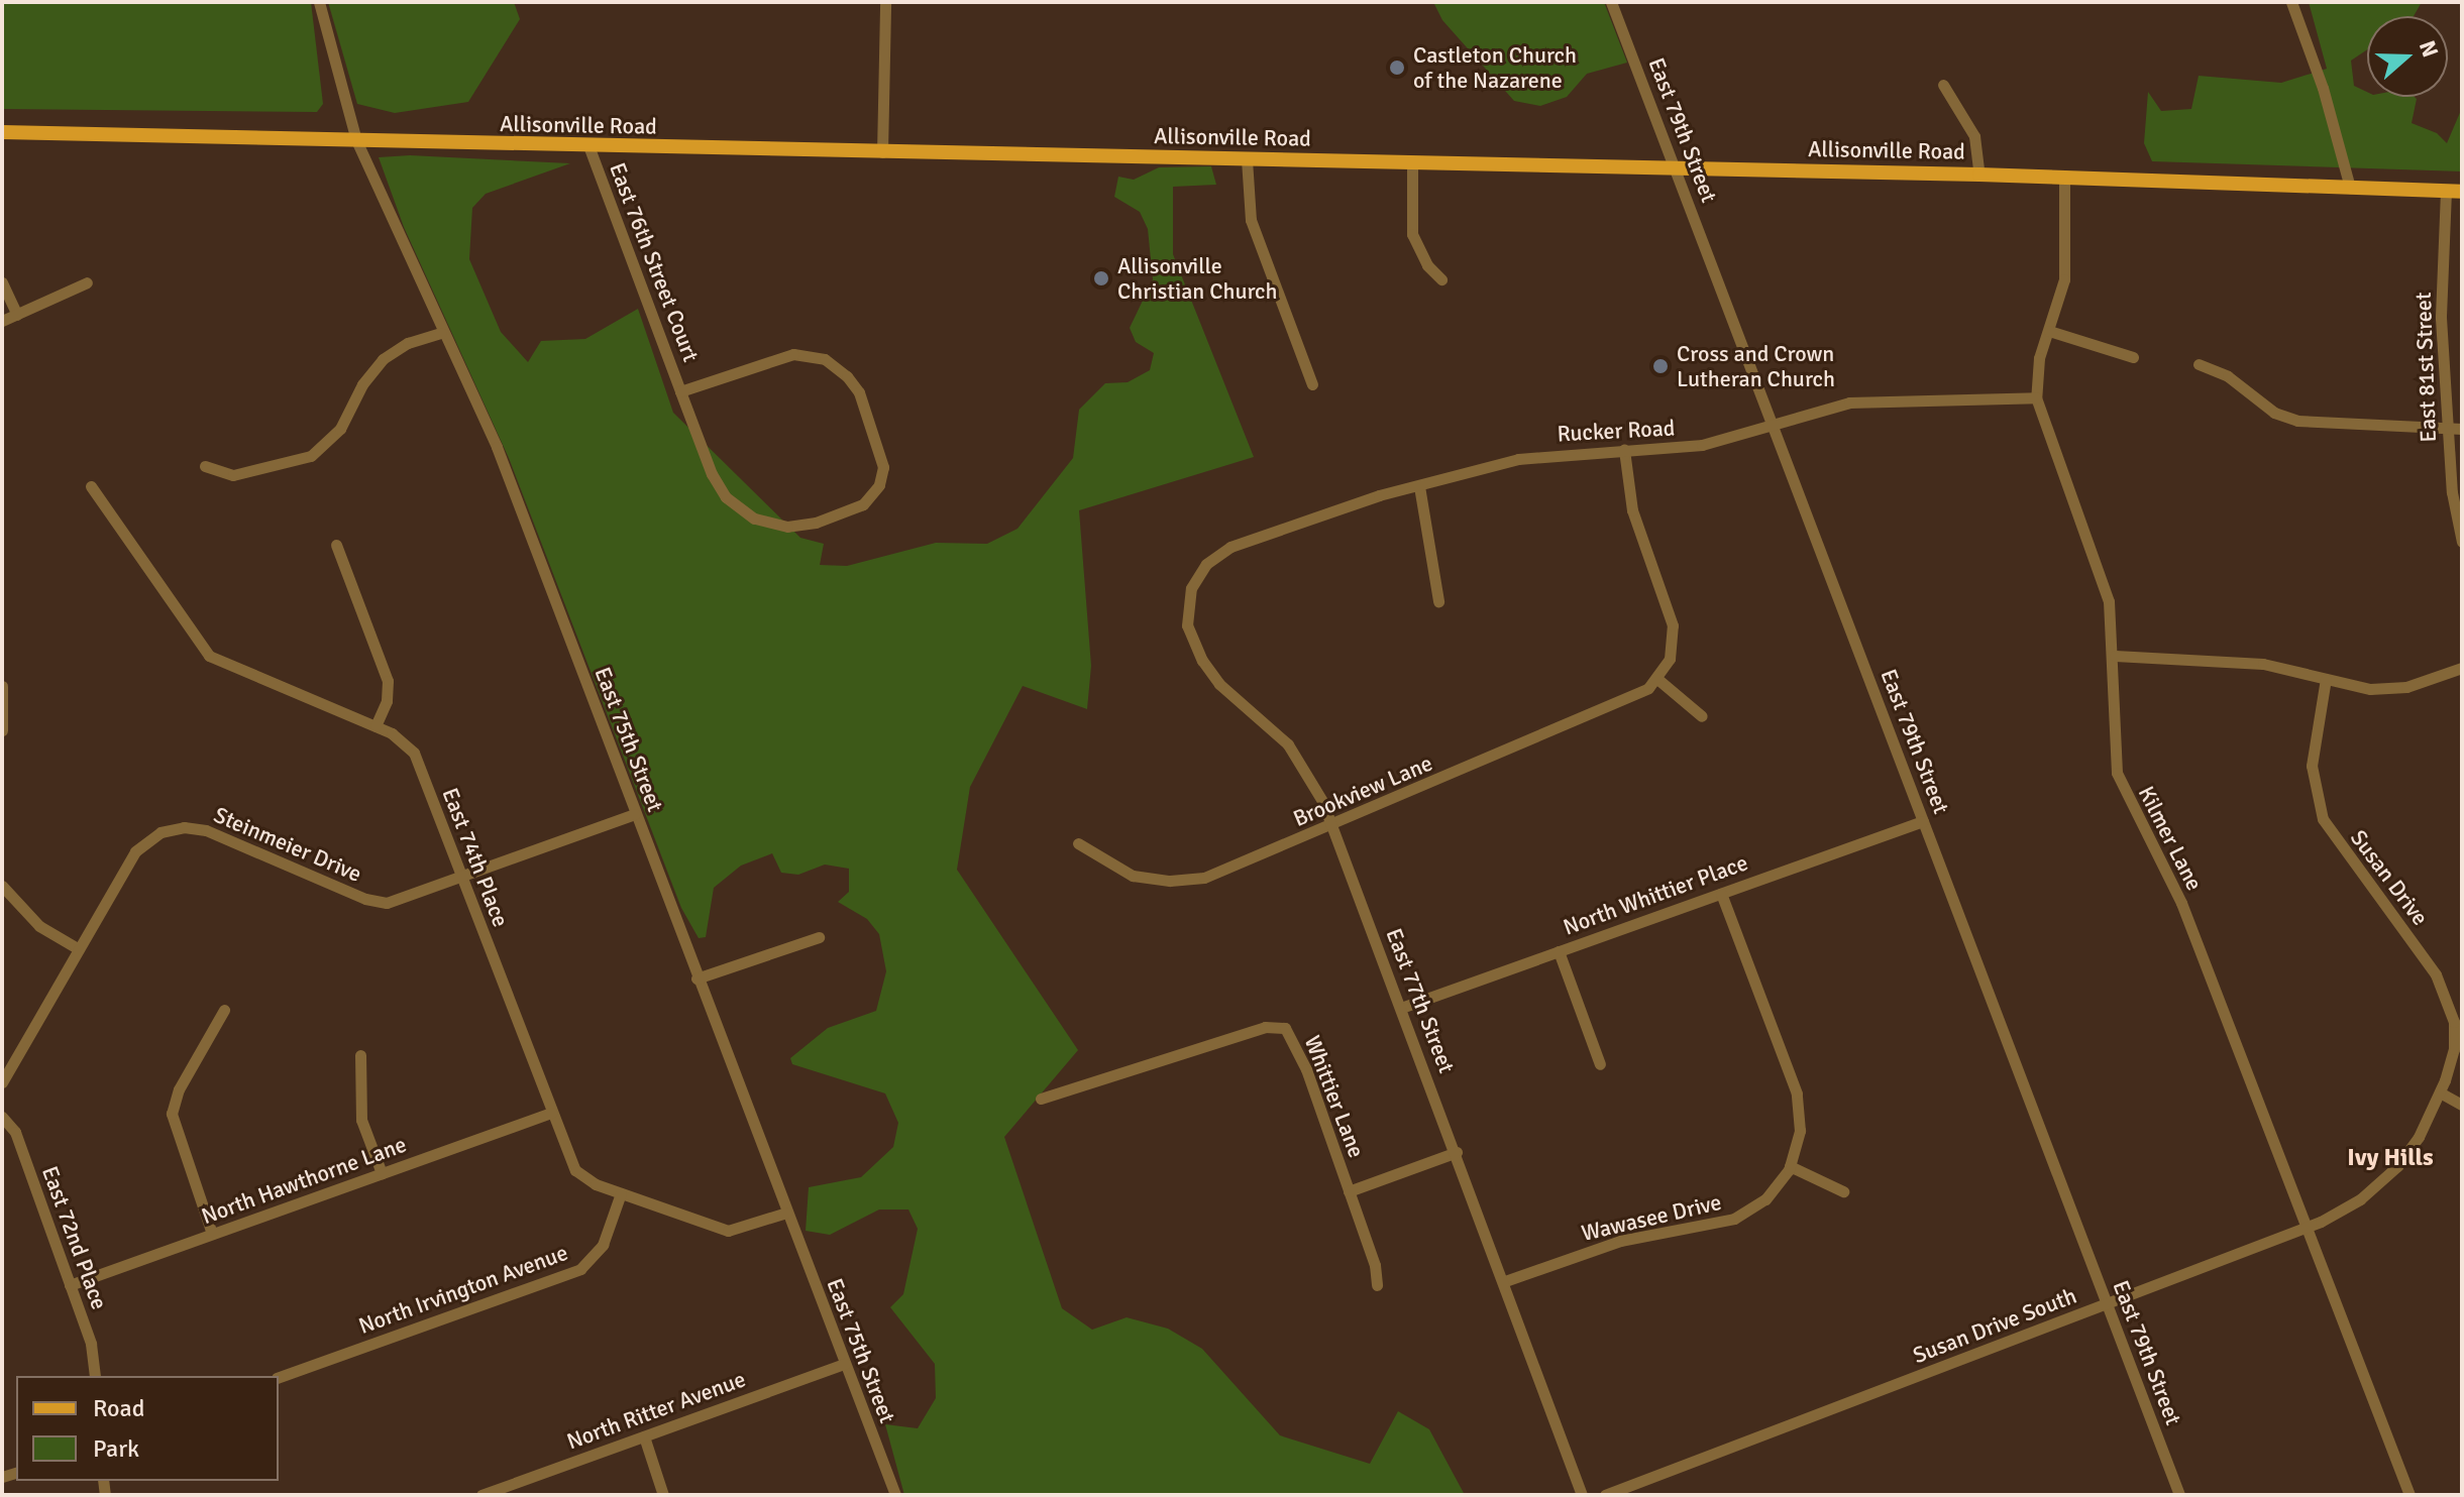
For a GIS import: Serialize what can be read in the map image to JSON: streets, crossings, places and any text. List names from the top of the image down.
{
  "streets": {
    "main road": ["Allisonville Road"],
    "street": [
      "East 79th Street",
      "East 76th Street Court",
      "East 81st Street",
      "Rucker Road",
      "East 75th Street",
      "Brookview Lane",
      "Kilmer Lane",
      "Steinmeier Drive",
      "East 74th Place",
      "Susan Drive",
      "North Whittier Place",
      "East 77th Street",
      "Whittier Lane",
      "North Hawthorne Lane",
      "Wawasee Drive",
      "East 72nd Place",
      "North Irvington Avenue",
      "Susan Drive South",
      "North Ritter Avenue"
    ]
  },
  "crossings": [
    ["Allisonville Road", "East 79th Street"],
    ["Allisonville Road", "East 76th Street Court"],
    ["Allisonville Road", "East 81st Street"],
    ["Allisonville Road", "East 75th Street"],
    ["Allisonville Road", "Kilmer Lane"],
    ["East 79th Street", "Rucker Road"],
    ["East 79th Street", "North Whittier Place"],
    ["East 79th Street", "Susan Drive South"],
    ["Rucker Road", "Kilmer Lane"],
    ["Rucker Road", "East 77th Street"],
    ["East 75th Street", "Steinmeier Drive"],
    ["East 75th Street", "East 74th Place"],
    ["East 75th Street", "North Ritter Avenue"],
    ["Brookview Lane", "East 77th Street"],
    ["Kilmer Lane", "Susan Drive South"],
    ["Steinmeier Drive", "East 74th Place"],
    ["East 74th Place", "North Hawthorne Lane"],
    ["East 74th Place", "North Irvington Avenue"],
    ["Susan Drive", "Susan Drive South"],
    ["North Whittier Place", "East 77th Street"],
    ["North Whittier Place", "Wawasee Drive"],
    ["East 77th Street", "Wawasee Drive"],
    ["North Hawthorne Lane", "East 72nd Place"]
  ],
  "districts": ["Ivy Hills"],
  "places": ["Castleton Church of the Nazarene", "Allisonville Christian Church", "Cross and Crown Lutheran Church"],
  "legend": ["Road", "Park"],
  "north": "right"
}
